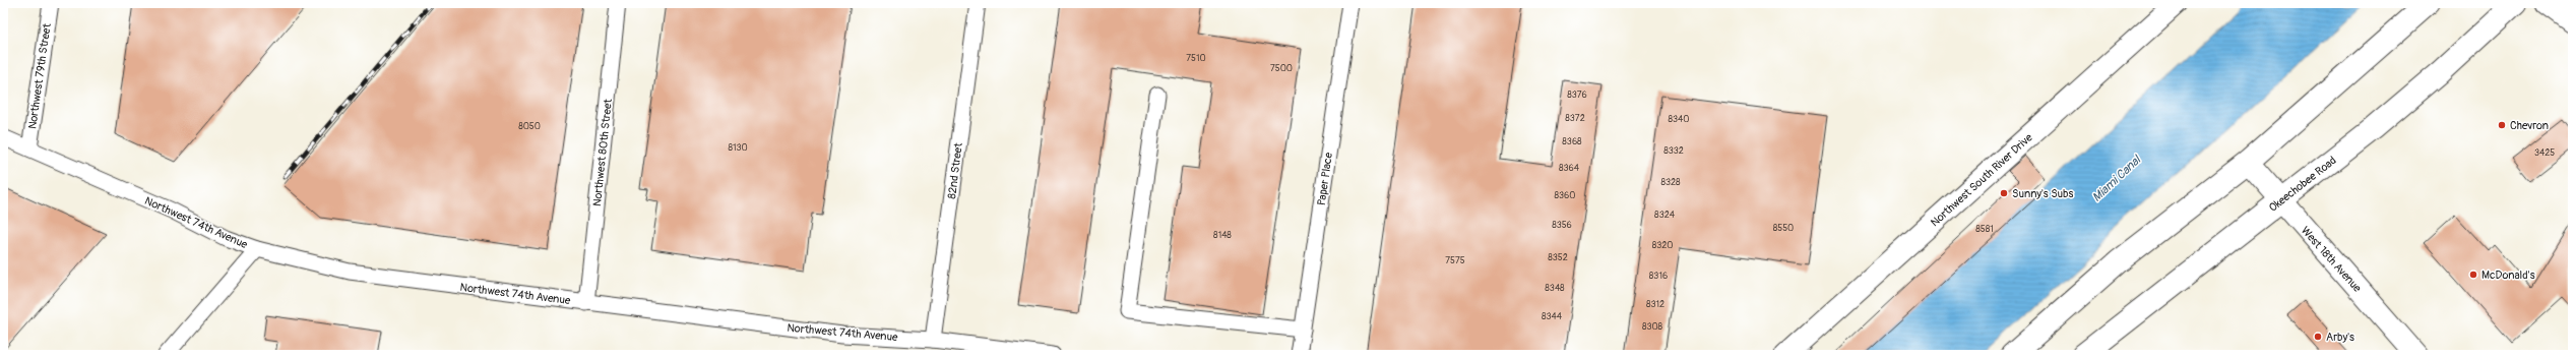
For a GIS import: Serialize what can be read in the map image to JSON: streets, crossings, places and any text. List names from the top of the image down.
{
  "streets": {
    "highway": ["Okeechobee Road"],
    "street": [
      "Northwest 79th Street",
      "Northwest 80th Street",
      "82nd Street",
      "Paper Place",
      "Northwest South River Drive",
      "Northwest 74th Avenue",
      "West 18th Avenue"
    ]
  },
  "crossings": [
    ["Northwest 79th Street", "Northwest 74th Avenue"],
    ["Northwest 80th Street", "Northwest 74th Avenue"],
    ["82nd Street", "Northwest 74th Avenue"],
    ["Okeechobee Road", "West 18th Avenue"]
  ],
  "water": ["Miami Canal"],
  "places": [
    "Chevron",
    "Sunny's Subs",
    "McDonald's",
    "Arby's"
  ],
  "house_numbers": [
    "7510",
    "7500",
    "8376",
    "8372",
    "8340",
    "8050",
    "8368",
    "8130",
    "8332",
    "3425",
    "8364",
    "8328",
    "8360",
    "8324",
    "8356",
    "8550",
    "8581",
    "8148",
    "8320",
    "8352",
    "7575",
    "8316",
    "8348",
    "8312",
    "8344",
    "8308"
  ]
}
